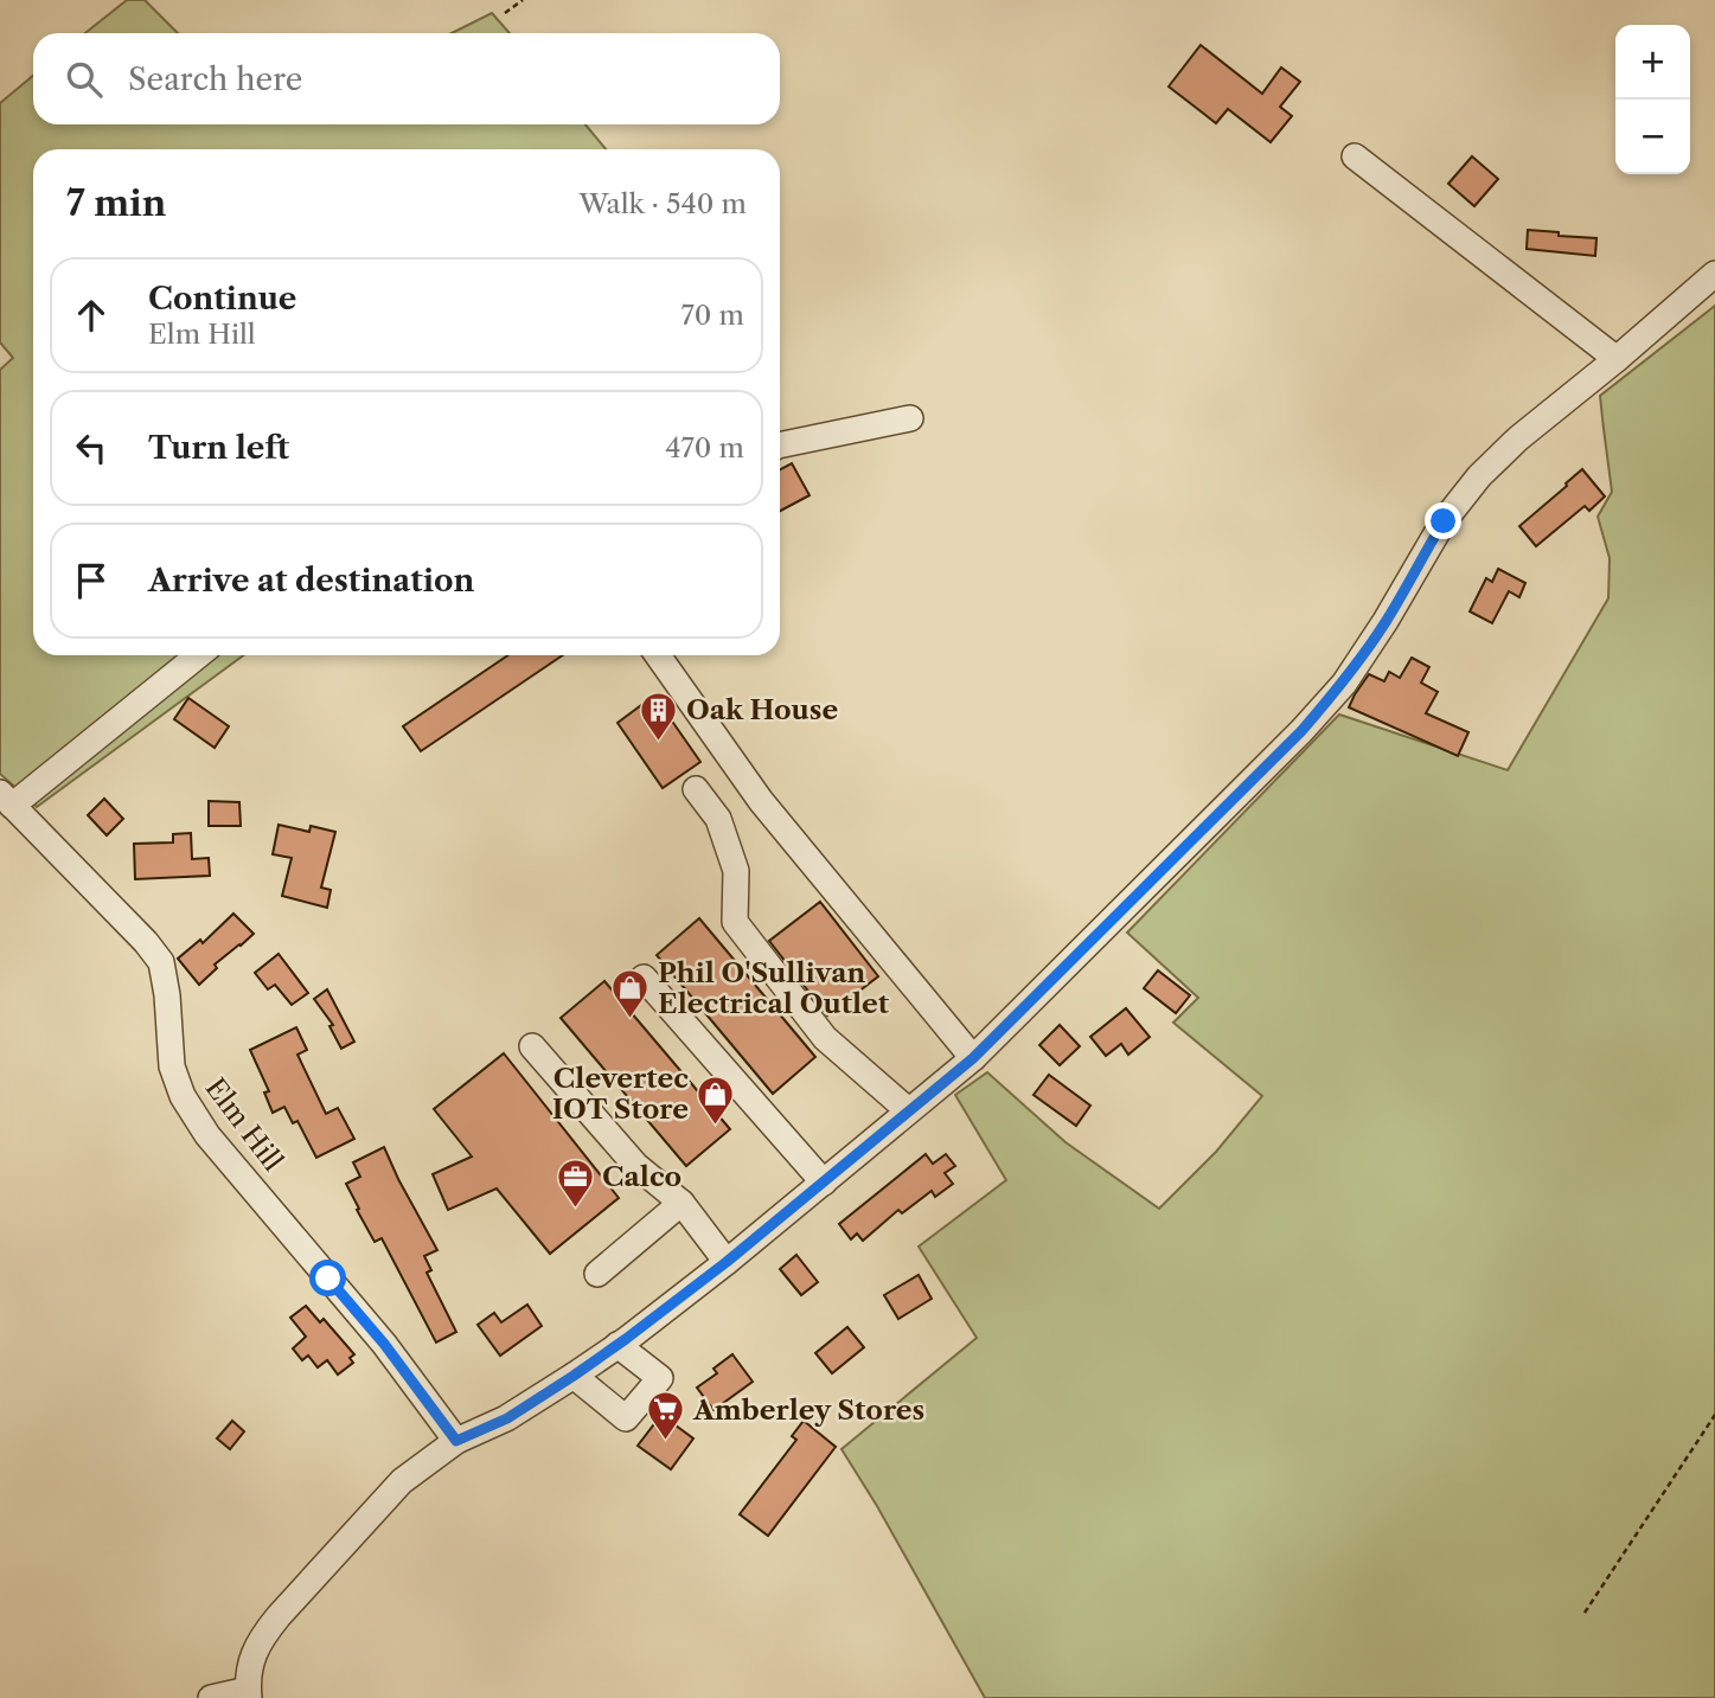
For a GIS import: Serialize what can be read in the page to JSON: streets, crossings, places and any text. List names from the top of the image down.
{
  "streets": {
    "street": ["Elm Hill"]
  },
  "places": {
    "building": ["Oak House"],
    "shop": ["Phil O'Sullivan Electrical Outlet", "Clevertec IOT Store"],
    "office": ["Calco"],
    "supermarket": ["Amberley Stores"]
  },
  "page": {
    "map_buttons": ["+", "−"],
    "search": "Search here",
    "heading": ["7 min", "Walk · 540 m"],
    "list": [
      ["Continue", "Elm Hill", "70 m"],
      ["Turn left", "470 m"],
      "Arrive at destination"
    ]
  }
}
